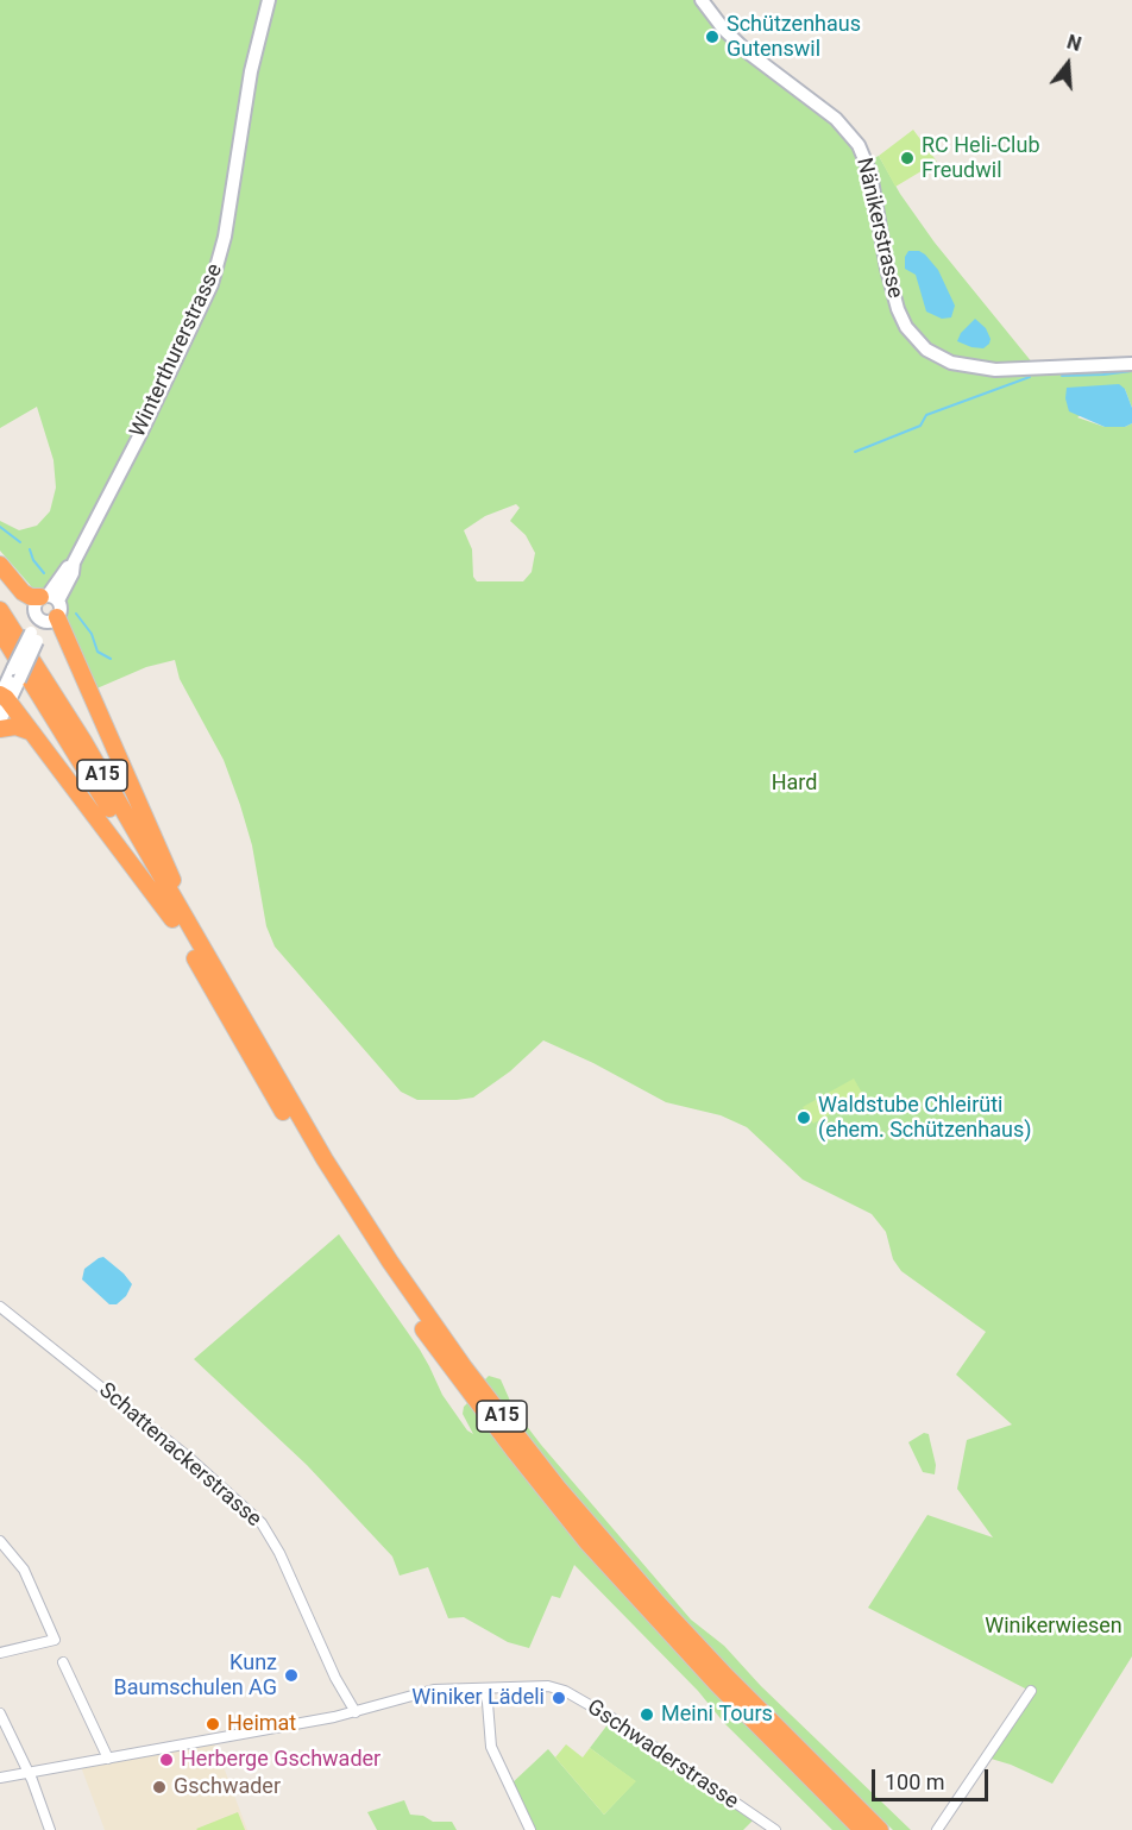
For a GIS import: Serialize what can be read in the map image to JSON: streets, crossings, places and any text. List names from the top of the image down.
{
  "streets": {
    "highway": ["A15"],
    "main road": ["Nänikerstrasse", "Winterthurerstrasse"],
    "street": ["Schattenackerstrasse", "Gschwaderstrasse"]
  },
  "crossings": [
    ["Schattenackerstrasse", "Gschwaderstrasse"]
  ],
  "parks": ["Hard", "Winikerwiesen"],
  "places": [
    "Schützenhaus Gutenswil",
    "RC Heli-Club Freudwil",
    "Waldstube Chleirüti (ehem. Schützenhaus)",
    "Kunz Baumschulen AG",
    "Winiker Lädeli",
    "Meini Tours",
    "Heimat",
    "Herberge Gschwader",
    "Gschwader"
  ],
  "scale_bar": "100 m",
  "north": "top"
}
